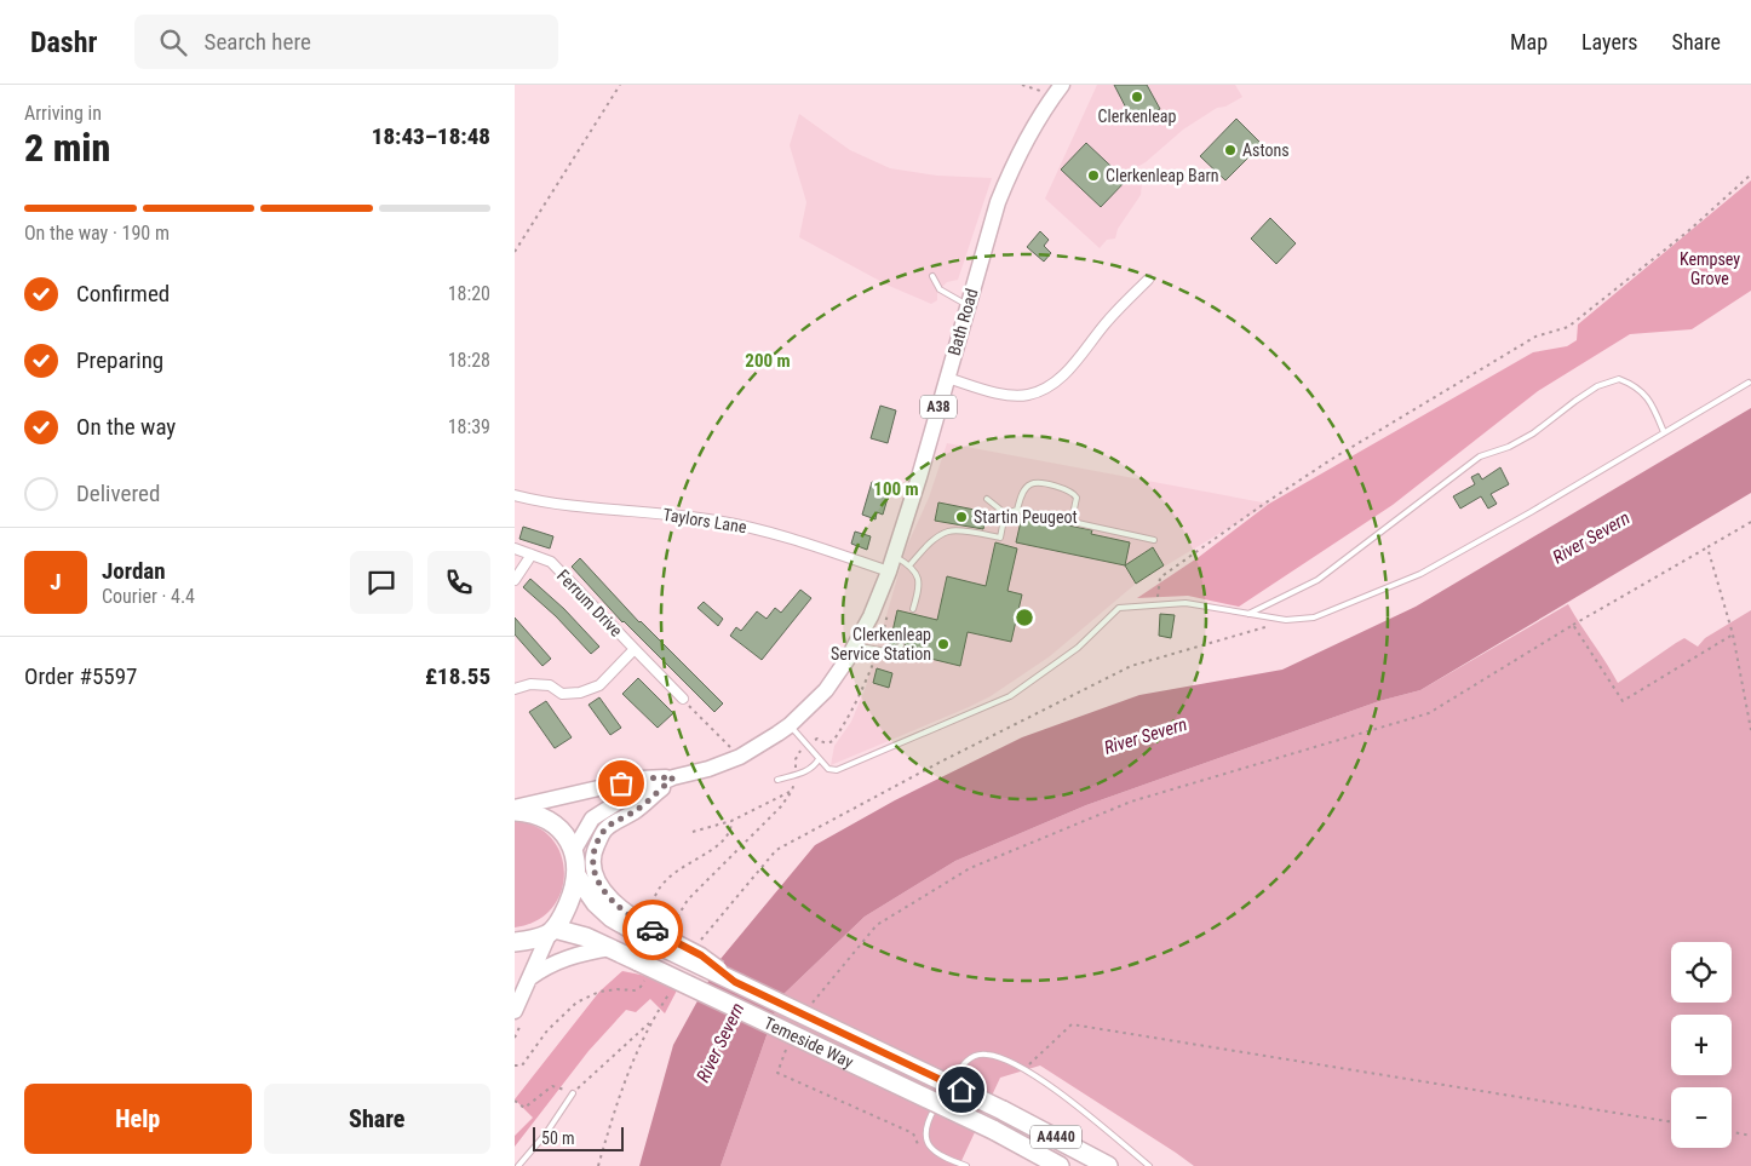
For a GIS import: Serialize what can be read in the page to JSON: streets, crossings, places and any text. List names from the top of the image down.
{
  "streets": {
    "highway": ["Temeside Way", "A4440"],
    "main road": ["Bath Road", "A38"],
    "street": ["Taylors Lane", "Ferrum Drive"]
  },
  "crossings": [
    ["Bath Road", "A38"],
    ["Bath Road", "Taylors Lane"],
    ["A38", "Taylors Lane"]
  ],
  "water": ["River Severn"],
  "parks": ["Kempsey Grove"],
  "places": [
    "Clerkenleap",
    "Astons",
    "Clerkenleap Barn",
    "Startin Peugeot",
    "Clerkenleap Service Station"
  ],
  "scale_bar": "50 m",
  "page": {
    "header": "Dashr",
    "search": "Search here",
    "nav": ["Map", "Layers", "Share"],
    "heading": ["2 min", "Arriving in", "18:43–18:48"],
    "panel": [
      "Jordan",
      "Courier · 4.4",
      "Order #5597",
      "£18.55"
    ],
    "bar": "On the way · 190 m",
    "list": [
      ["Confirmed", "18:20"],
      ["Preparing", "18:28"],
      ["On the way", "18:39"],
      "Delivered"
    ],
    "round": "J",
    "map_buttons": ["+", "−"],
    "buttons": ["Help", "Share"],
    "scale": "50 m"
  },
  "rings": ["200 m", "100 m"]
}
